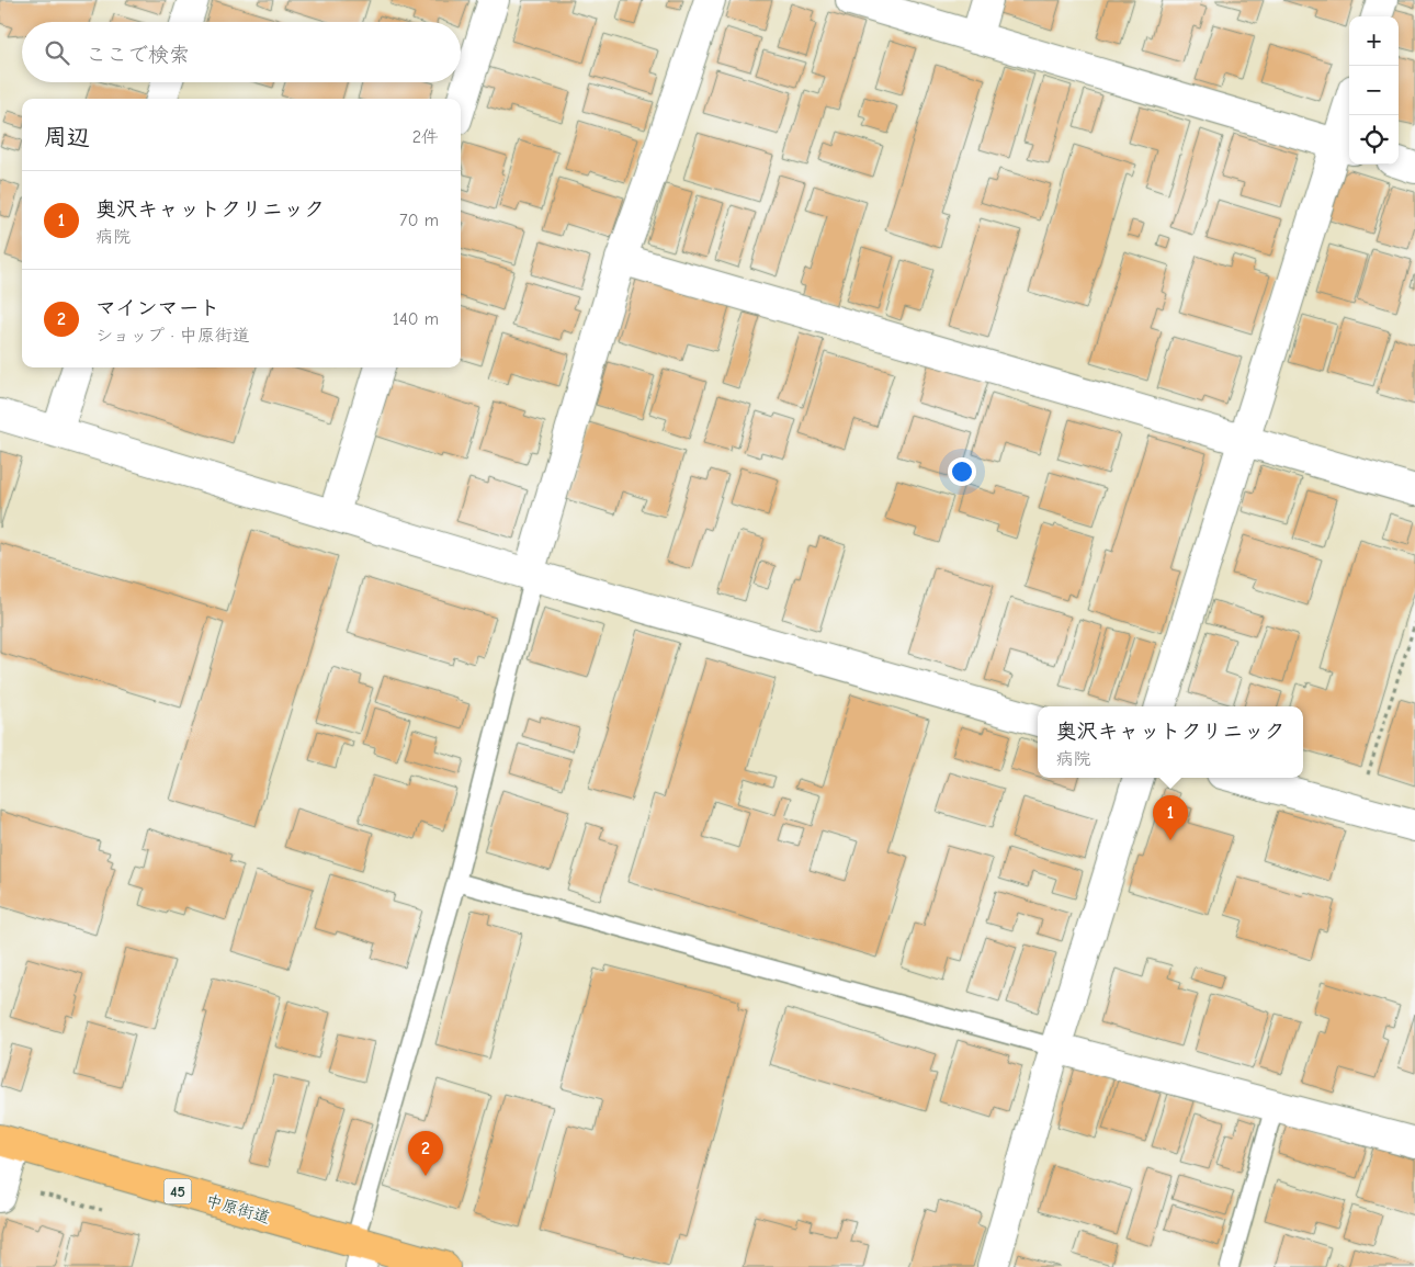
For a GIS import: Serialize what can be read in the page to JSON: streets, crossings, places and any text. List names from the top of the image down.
{
  "streets": {
    "main road": ["45", "中原街道"]
  },
  "page": {
    "map_buttons": ["+", "−"],
    "search": "ここで検索",
    "heading": ["周辺", "2件"],
    "list": [
      {
        "mark": "1",
        "name": "奥沢キャットクリニック",
        "note": "病院",
        "value": "70 m"
      },
      {
        "mark": "2",
        "name": "マインマート",
        "note": "ショップ · 中原街道",
        "value": "140 m"
      }
    ],
    "popup": ["奥沢キャットクリニック", "病院"],
    "pins": ["1", "2"]
  }
}
